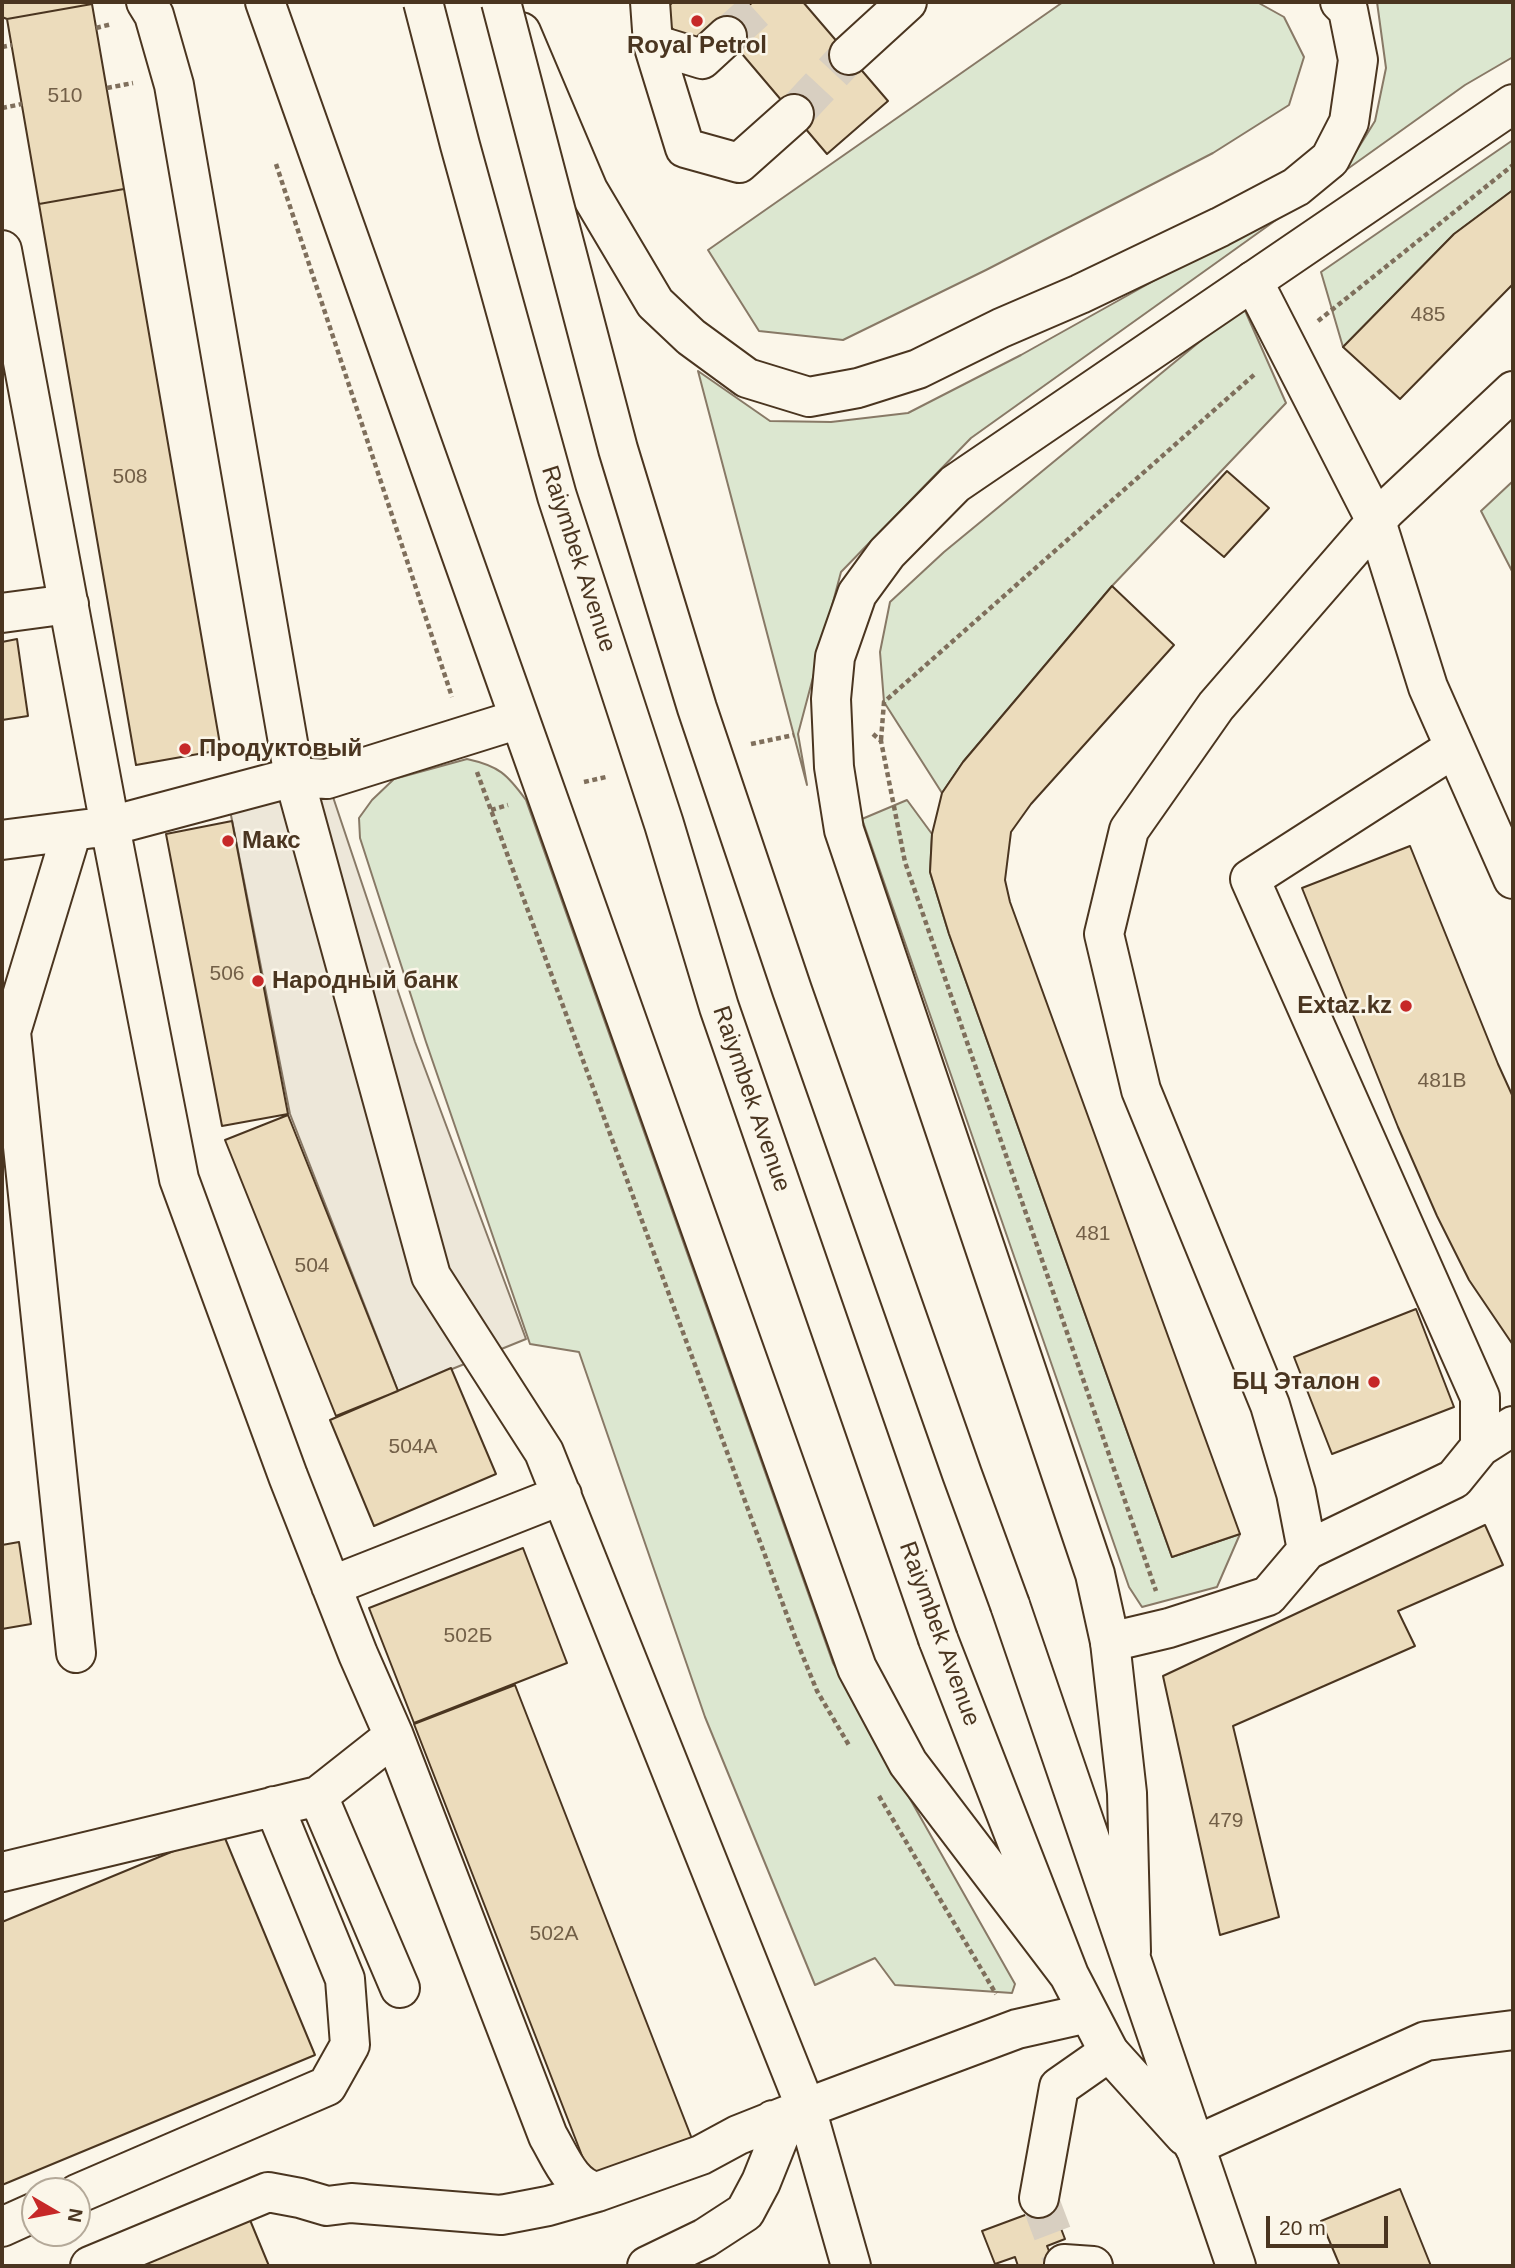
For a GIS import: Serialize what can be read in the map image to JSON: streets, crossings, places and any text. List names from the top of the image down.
{
  "streets": {
    "main road": ["Raiymbek Avenue"]
  },
  "places": [
    "Royal Petrol",
    "Продуктовый",
    "Макс",
    "Народный банк",
    "Extaz.kz",
    "БЦ Эталон"
  ],
  "house_numbers": [
    "510",
    "485",
    "508",
    "506",
    "481В",
    "481",
    "504",
    "504А",
    "502Б",
    "479",
    "502А"
  ],
  "scale_bar": "20 m",
  "north": "right"
}
